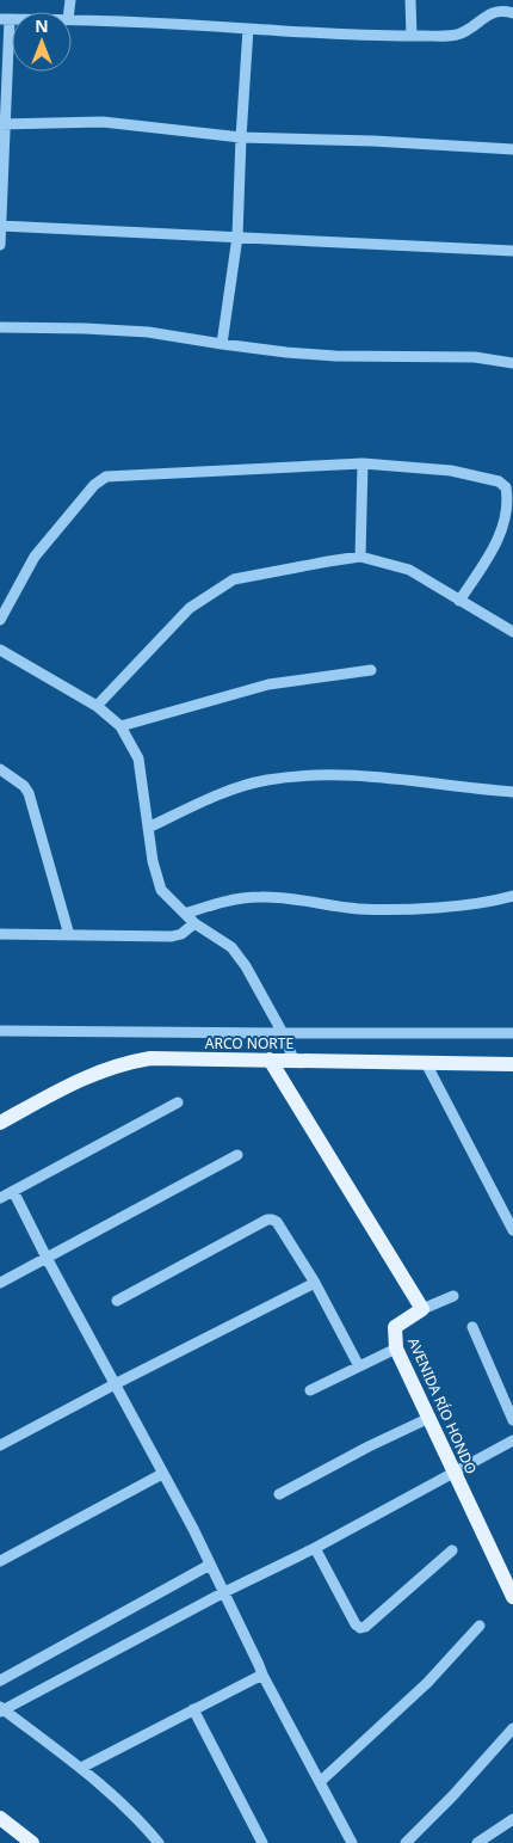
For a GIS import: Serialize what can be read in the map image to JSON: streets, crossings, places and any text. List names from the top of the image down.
{
  "streets": {
    "main road": ["ARCO NORTE", "AVENIDA RÍO HONDO"]
  },
  "north": "top"
}
